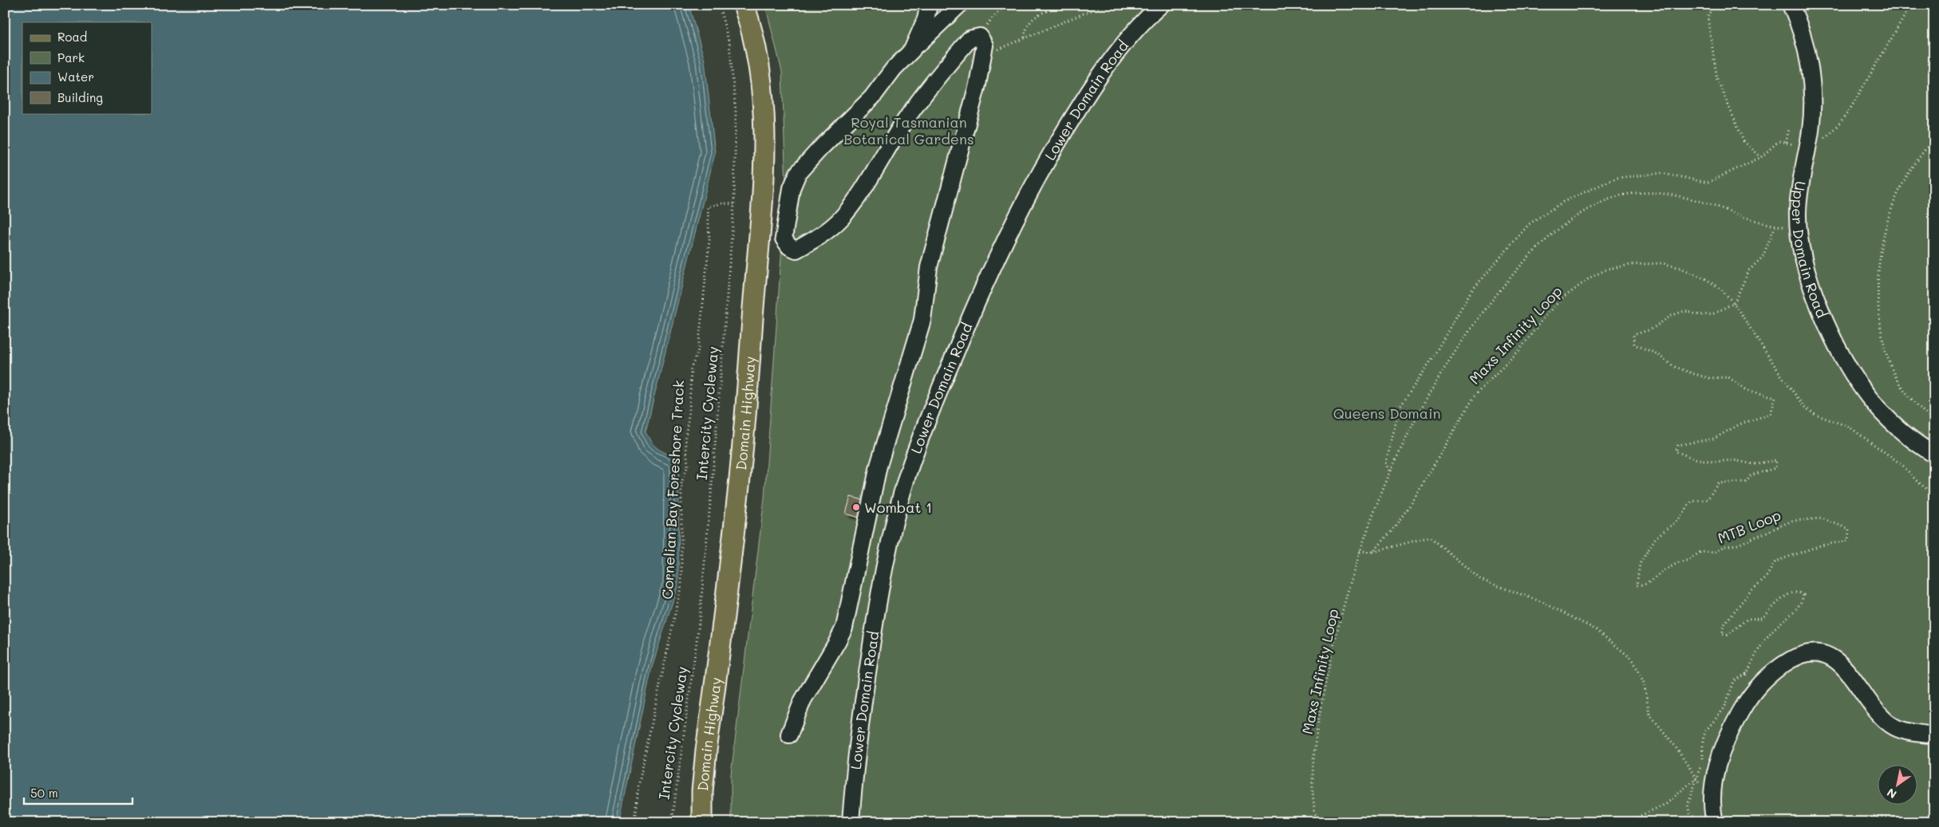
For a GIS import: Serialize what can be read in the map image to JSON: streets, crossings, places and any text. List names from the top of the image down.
{
  "streets": {
    "main road": ["Domain Highway"],
    "street": ["Lower Domain Road", "Upper Domain Road"],
    "path": [
      "Maxs Infinity Loop",
      "Intercity Cycleway",
      "Cornelian Bay Foreshore Track",
      "MTB Loop"
    ]
  },
  "crossings": [
    ["Upper Domain Road", "Maxs Infinity Loop"],
    ["Maxs Infinity Loop", "MTB Loop"],
    ["Intercity Cycleway", "Cornelian Bay Foreshore Track"]
  ],
  "parks": ["Royal Tasmanian Botanical Gardens", "Queens Domain"],
  "places": ["Wombat 1"],
  "legend": [
    "Road",
    "Park",
    "Water",
    "Building"
  ],
  "scale_bar": "50 m",
  "north": "bottom left"
}
